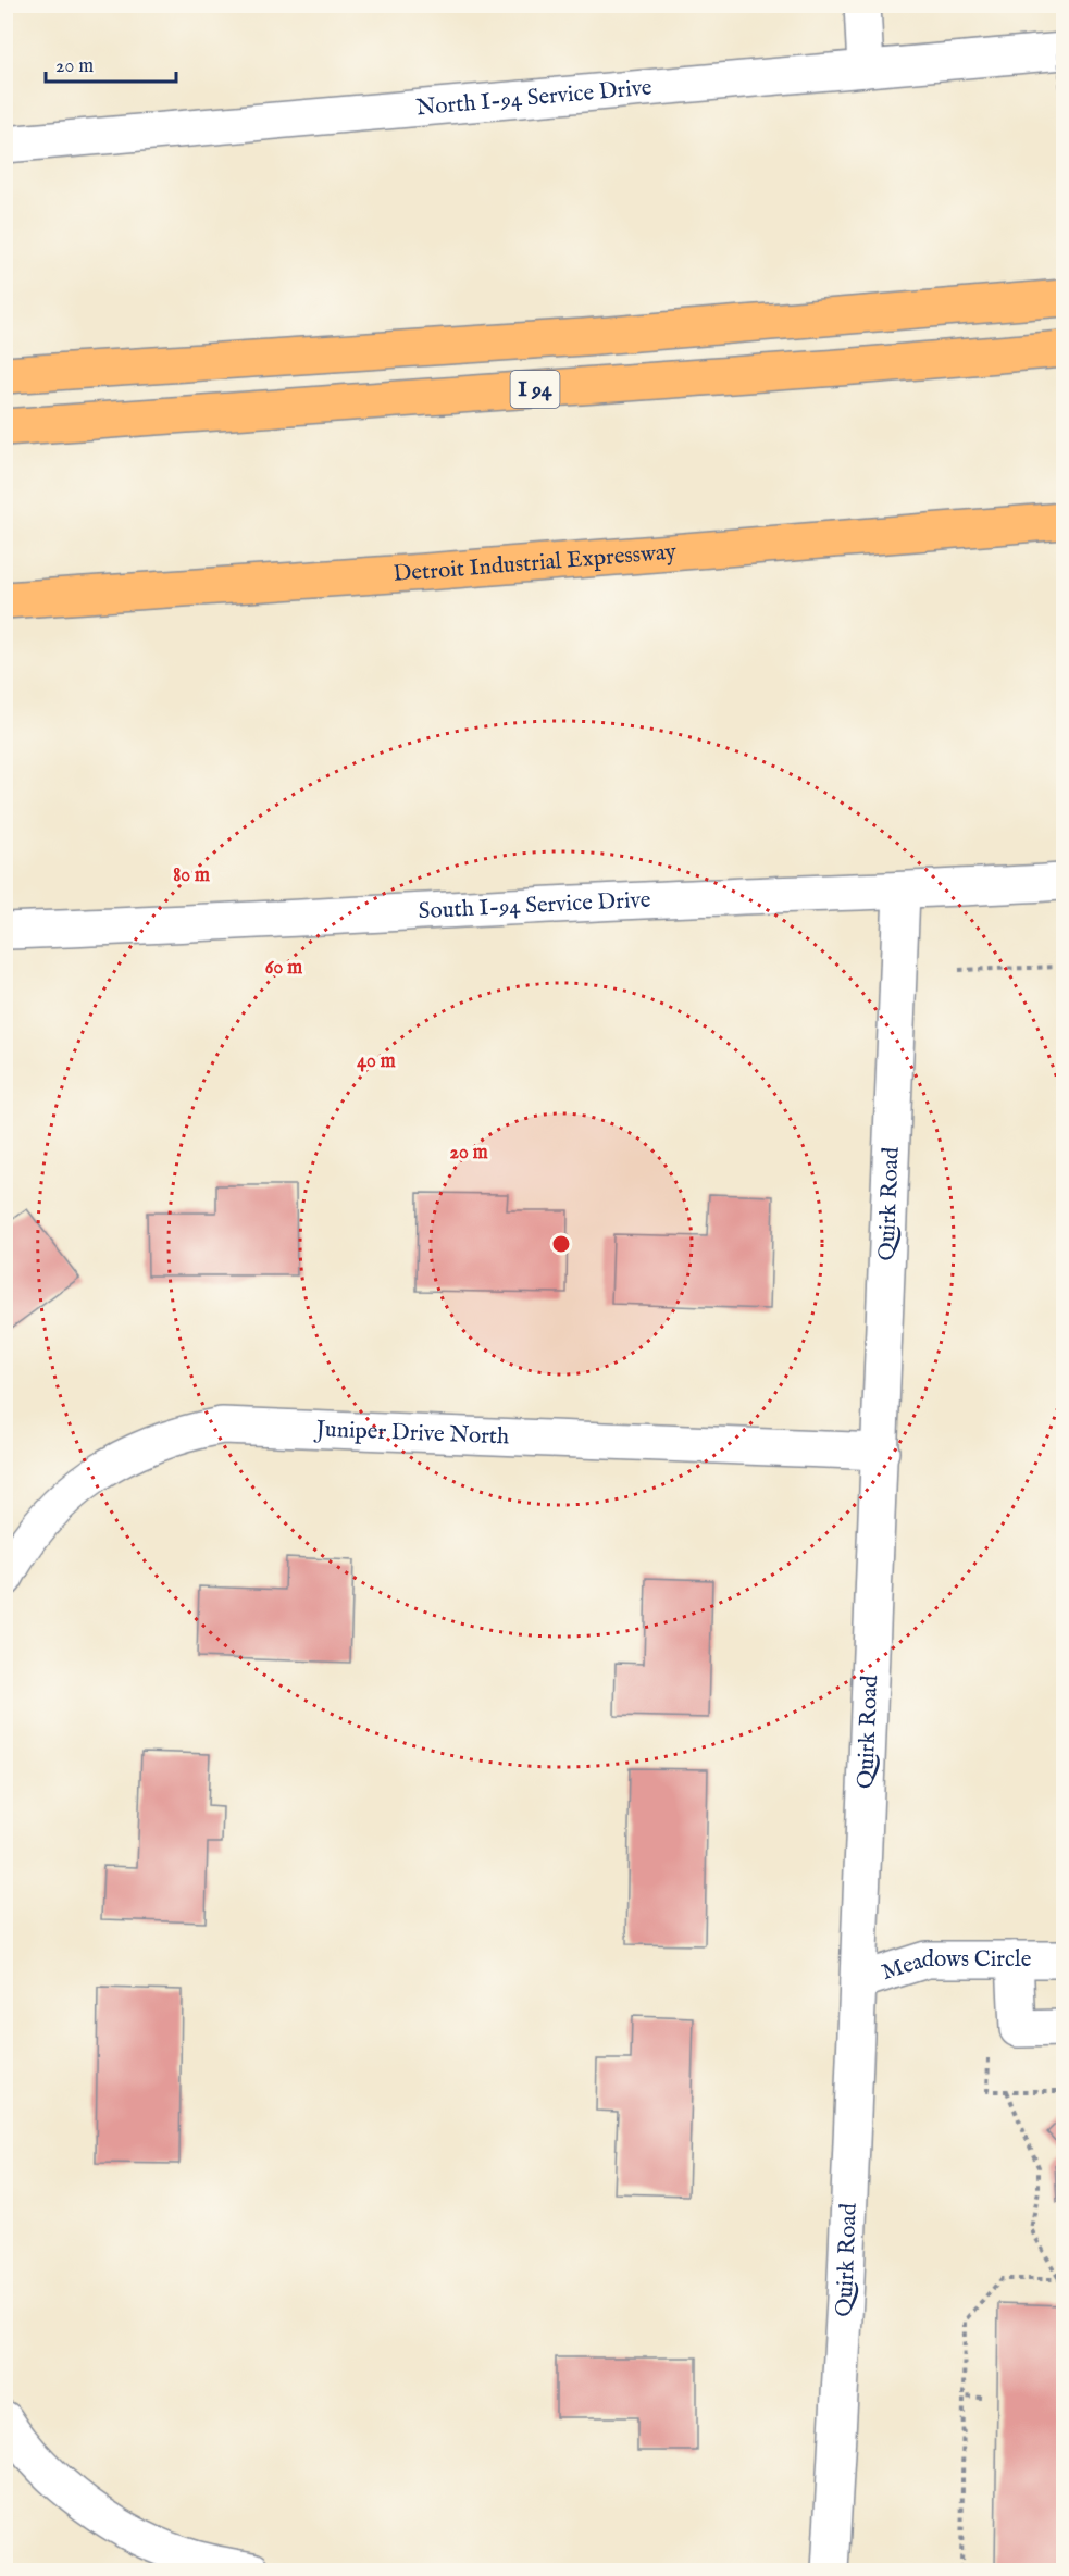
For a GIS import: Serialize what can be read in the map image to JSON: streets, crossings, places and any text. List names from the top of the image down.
{
  "streets": {
    "highway": ["I 94", "Detroit Industrial Expressway"],
    "street": [
      "North I-94 Service Drive",
      "South I-94 Service Drive",
      "Quirk Road",
      "Juniper Drive North",
      "Meadows Circle"
    ]
  },
  "crossings": [
    ["South I-94 Service Drive", "Quirk Road"],
    ["Quirk Road", "Juniper Drive North"],
    ["Quirk Road", "Meadows Circle"]
  ],
  "scale_bar": "20 m",
  "rings": [
    "80 m",
    "60 m",
    "40 m",
    "20 m"
  ]
}
